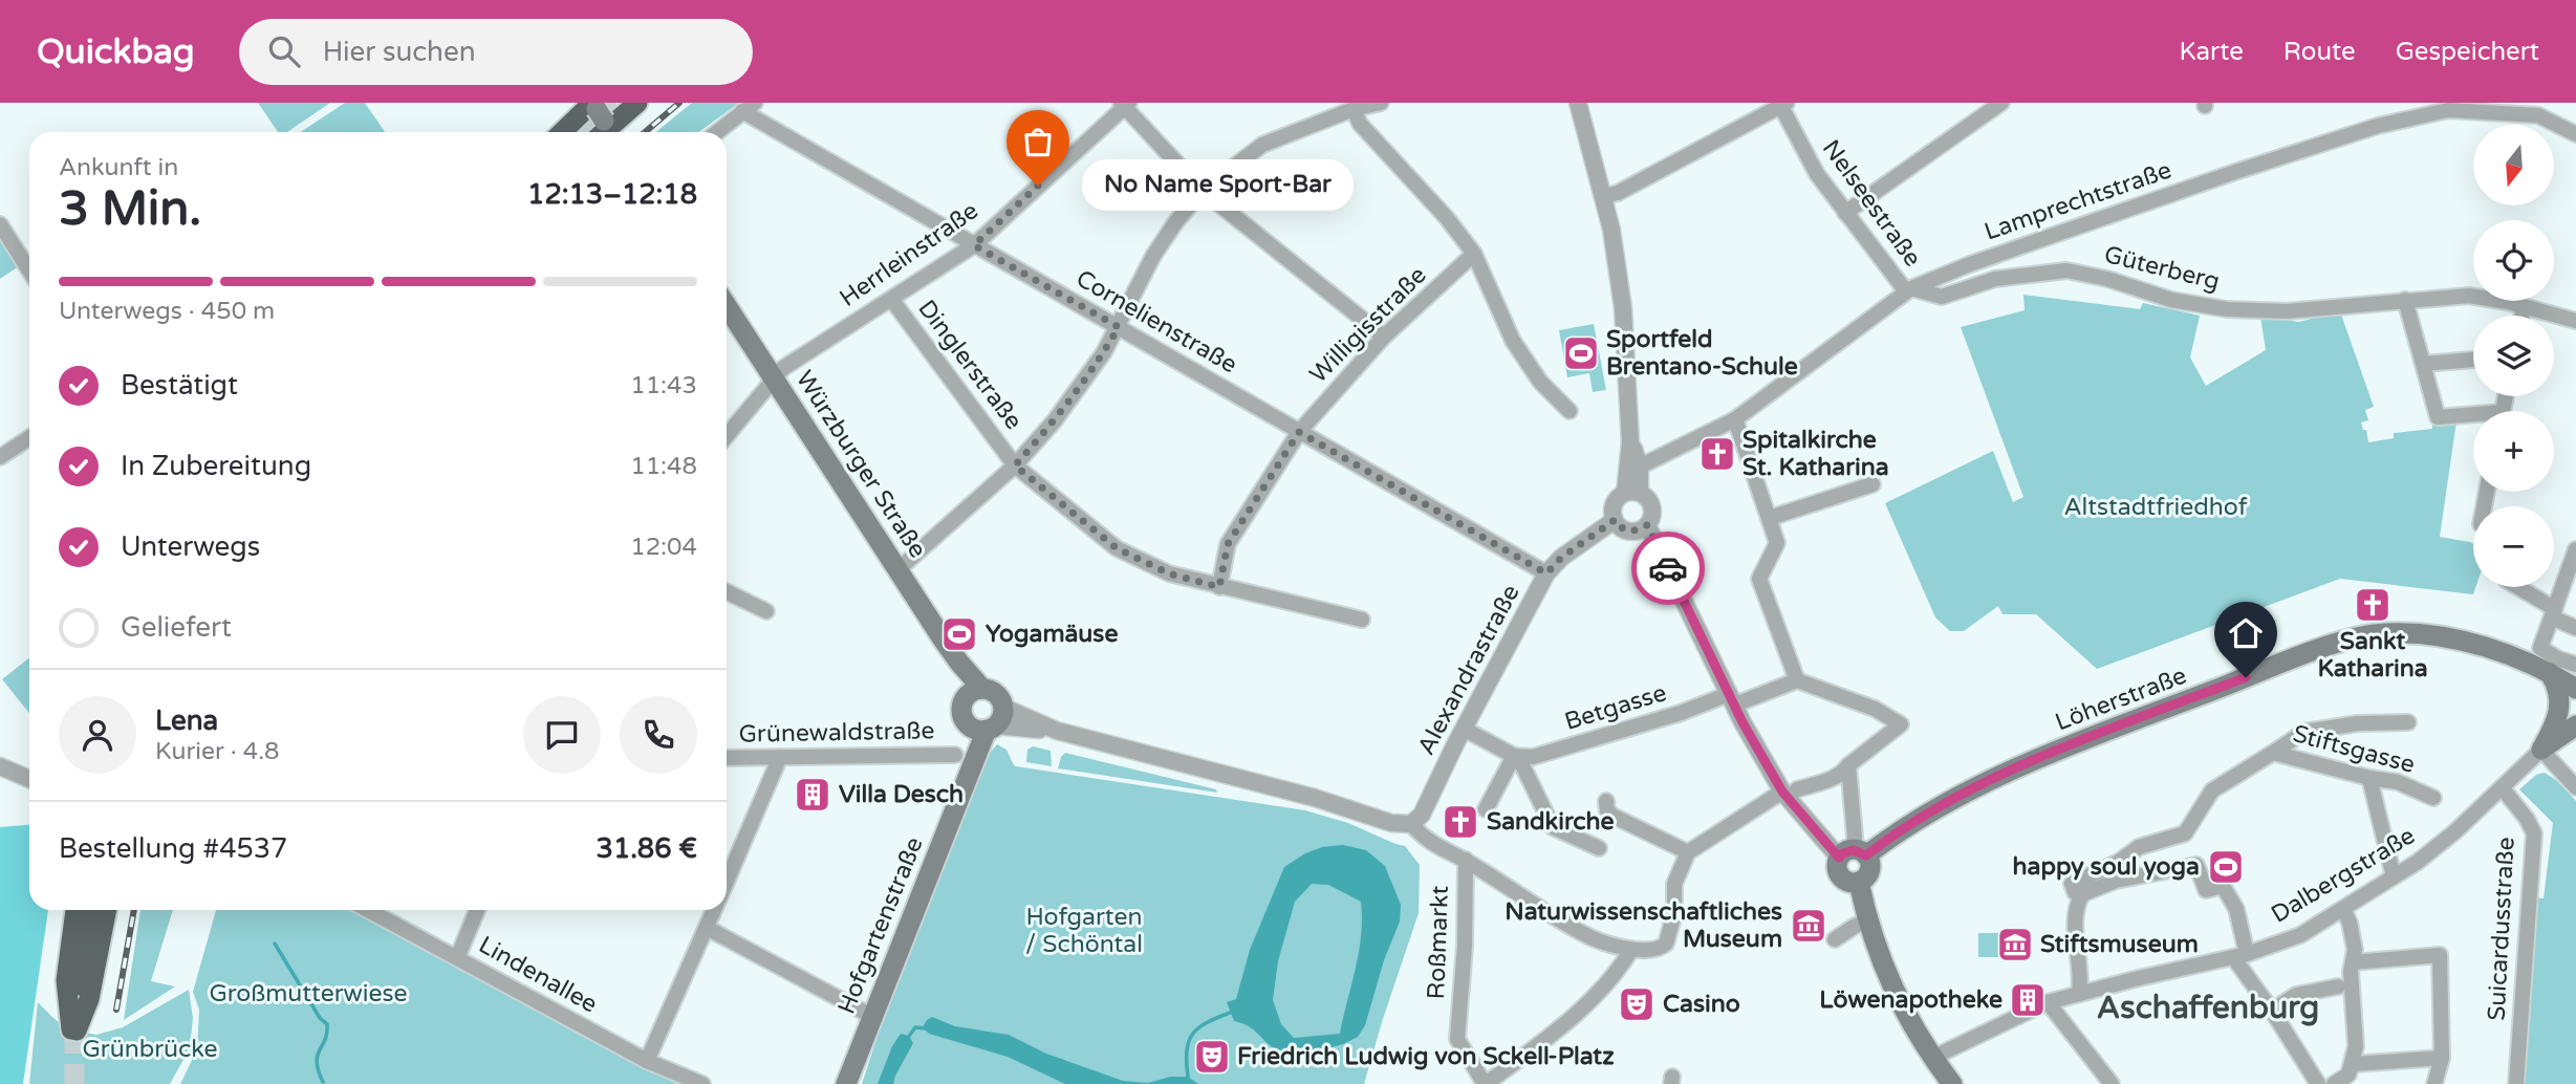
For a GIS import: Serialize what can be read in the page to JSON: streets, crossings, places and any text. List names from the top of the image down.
{
  "streets": {
    "main road": ["Würzburger Straße", "Löherstraße", "Hofgartenstraße"],
    "street": [
      "Lamprechtstraße",
      "Nelseestraße",
      "Herrleinstraße",
      "Güterberg",
      "Cornelienstraße",
      "Willigisstraße",
      "Dinglerstraße",
      "Alexandrastraße",
      "Betgasse",
      "Grünewaldstraße",
      "Stiftsgasse",
      "Dalbergstraße",
      "Suicardusstraße",
      "Roßmarkt",
      "Lindenallee"
    ]
  },
  "crossings": [
    ["Lamprechtstraße", "Nelseestraße"],
    ["Lamprechtstraße", "Güterberg"],
    ["Nelseestraße", "Güterberg"],
    ["Herrleinstraße", "Cornelienstraße"],
    ["Herrleinstraße", "Dinglerstraße"],
    ["Herrleinstraße", "Würzburger Straße"],
    ["Cornelienstraße", "Willigisstraße"],
    ["Cornelienstraße", "Alexandrastraße"],
    ["Willigisstraße", "Dinglerstraße"],
    ["Würzburger Straße", "Hofgartenstraße"],
    ["Alexandrastraße", "Roßmarkt"],
    ["Stiftsgasse", "Dalbergstraße"],
    ["Dalbergstraße", "Suicardusstraße"]
  ],
  "districts": ["Aschaffenburg"],
  "parks": [
    "Altstadtfriedhof",
    "Hofgarten / Schöntal",
    "Großmutterwiese",
    "Grünbrücke"
  ],
  "places": {
    "other": ["No Name Sport-Bar"],
    "sports": ["Sportfeld Brentano-Schule", "Yogamäuse", "happy soul yoga"],
    "church": ["Spitalkirche St. Katharina", "Sankt Katharina", "Sandkirche"],
    "building": ["Villa Desch", "Löwenapotheke"],
    "museum": ["Naturwissenschaftliches Museum", "Stiftsmuseum"],
    "theatre": ["Casino", "Friedrich Ludwig von Sckell-Platz"]
  },
  "north": "bottom",
  "page": {
    "header": "Quickbag",
    "search": "Hier suchen",
    "nav": ["Karte", "Route", "Gespeichert"],
    "map_buttons": ["+", "−"],
    "heading": ["3 Min.", "Ankunft in", "12:13–12:18"],
    "panel": [
      "Lena",
      "Kurier · 4.8",
      "Bestellung #4537",
      "31.86 €"
    ],
    "bubble": "No Name Sport-Bar",
    "bar": "Unterwegs · 450 m",
    "list": [
      ["Bestätigt", "11:43"],
      ["In Zubereitung", "11:48"],
      ["Unterwegs", "12:04"],
      "Geliefert"
    ]
  }
}
